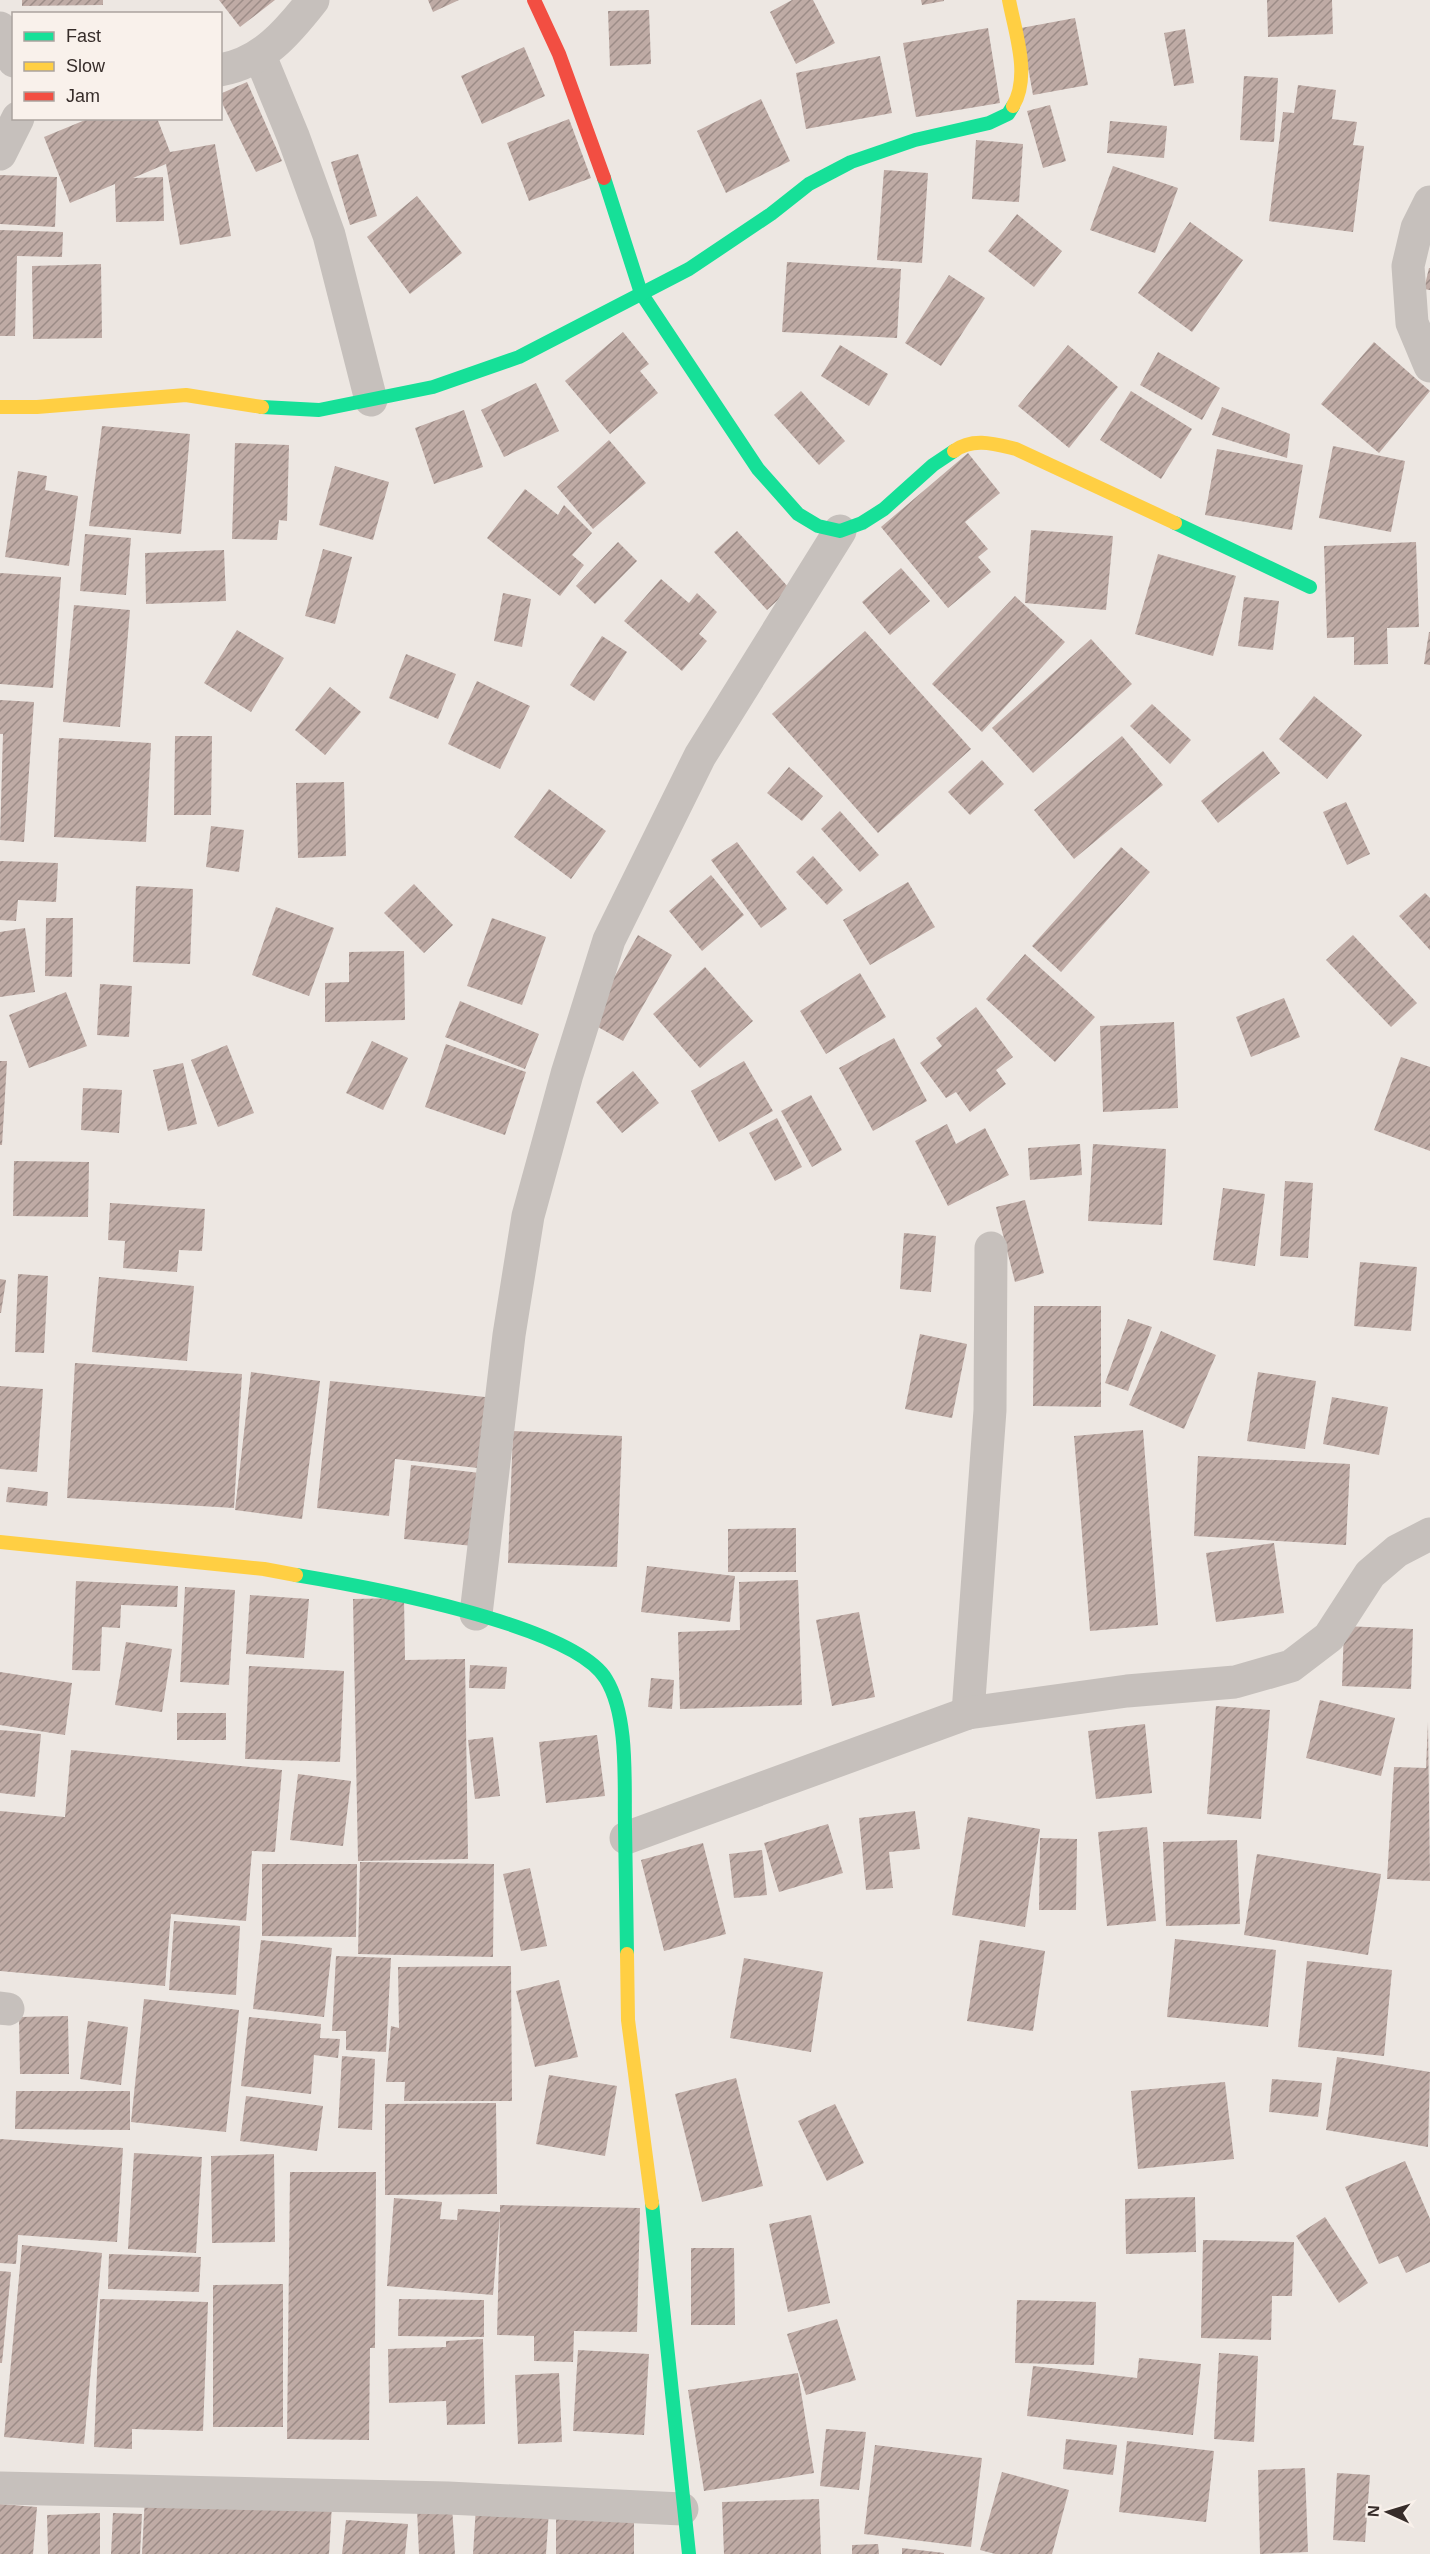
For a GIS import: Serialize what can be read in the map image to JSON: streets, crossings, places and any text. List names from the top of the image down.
{
  "legend": ["Fast", "Slow", "Jam"],
  "north": "left"
}
